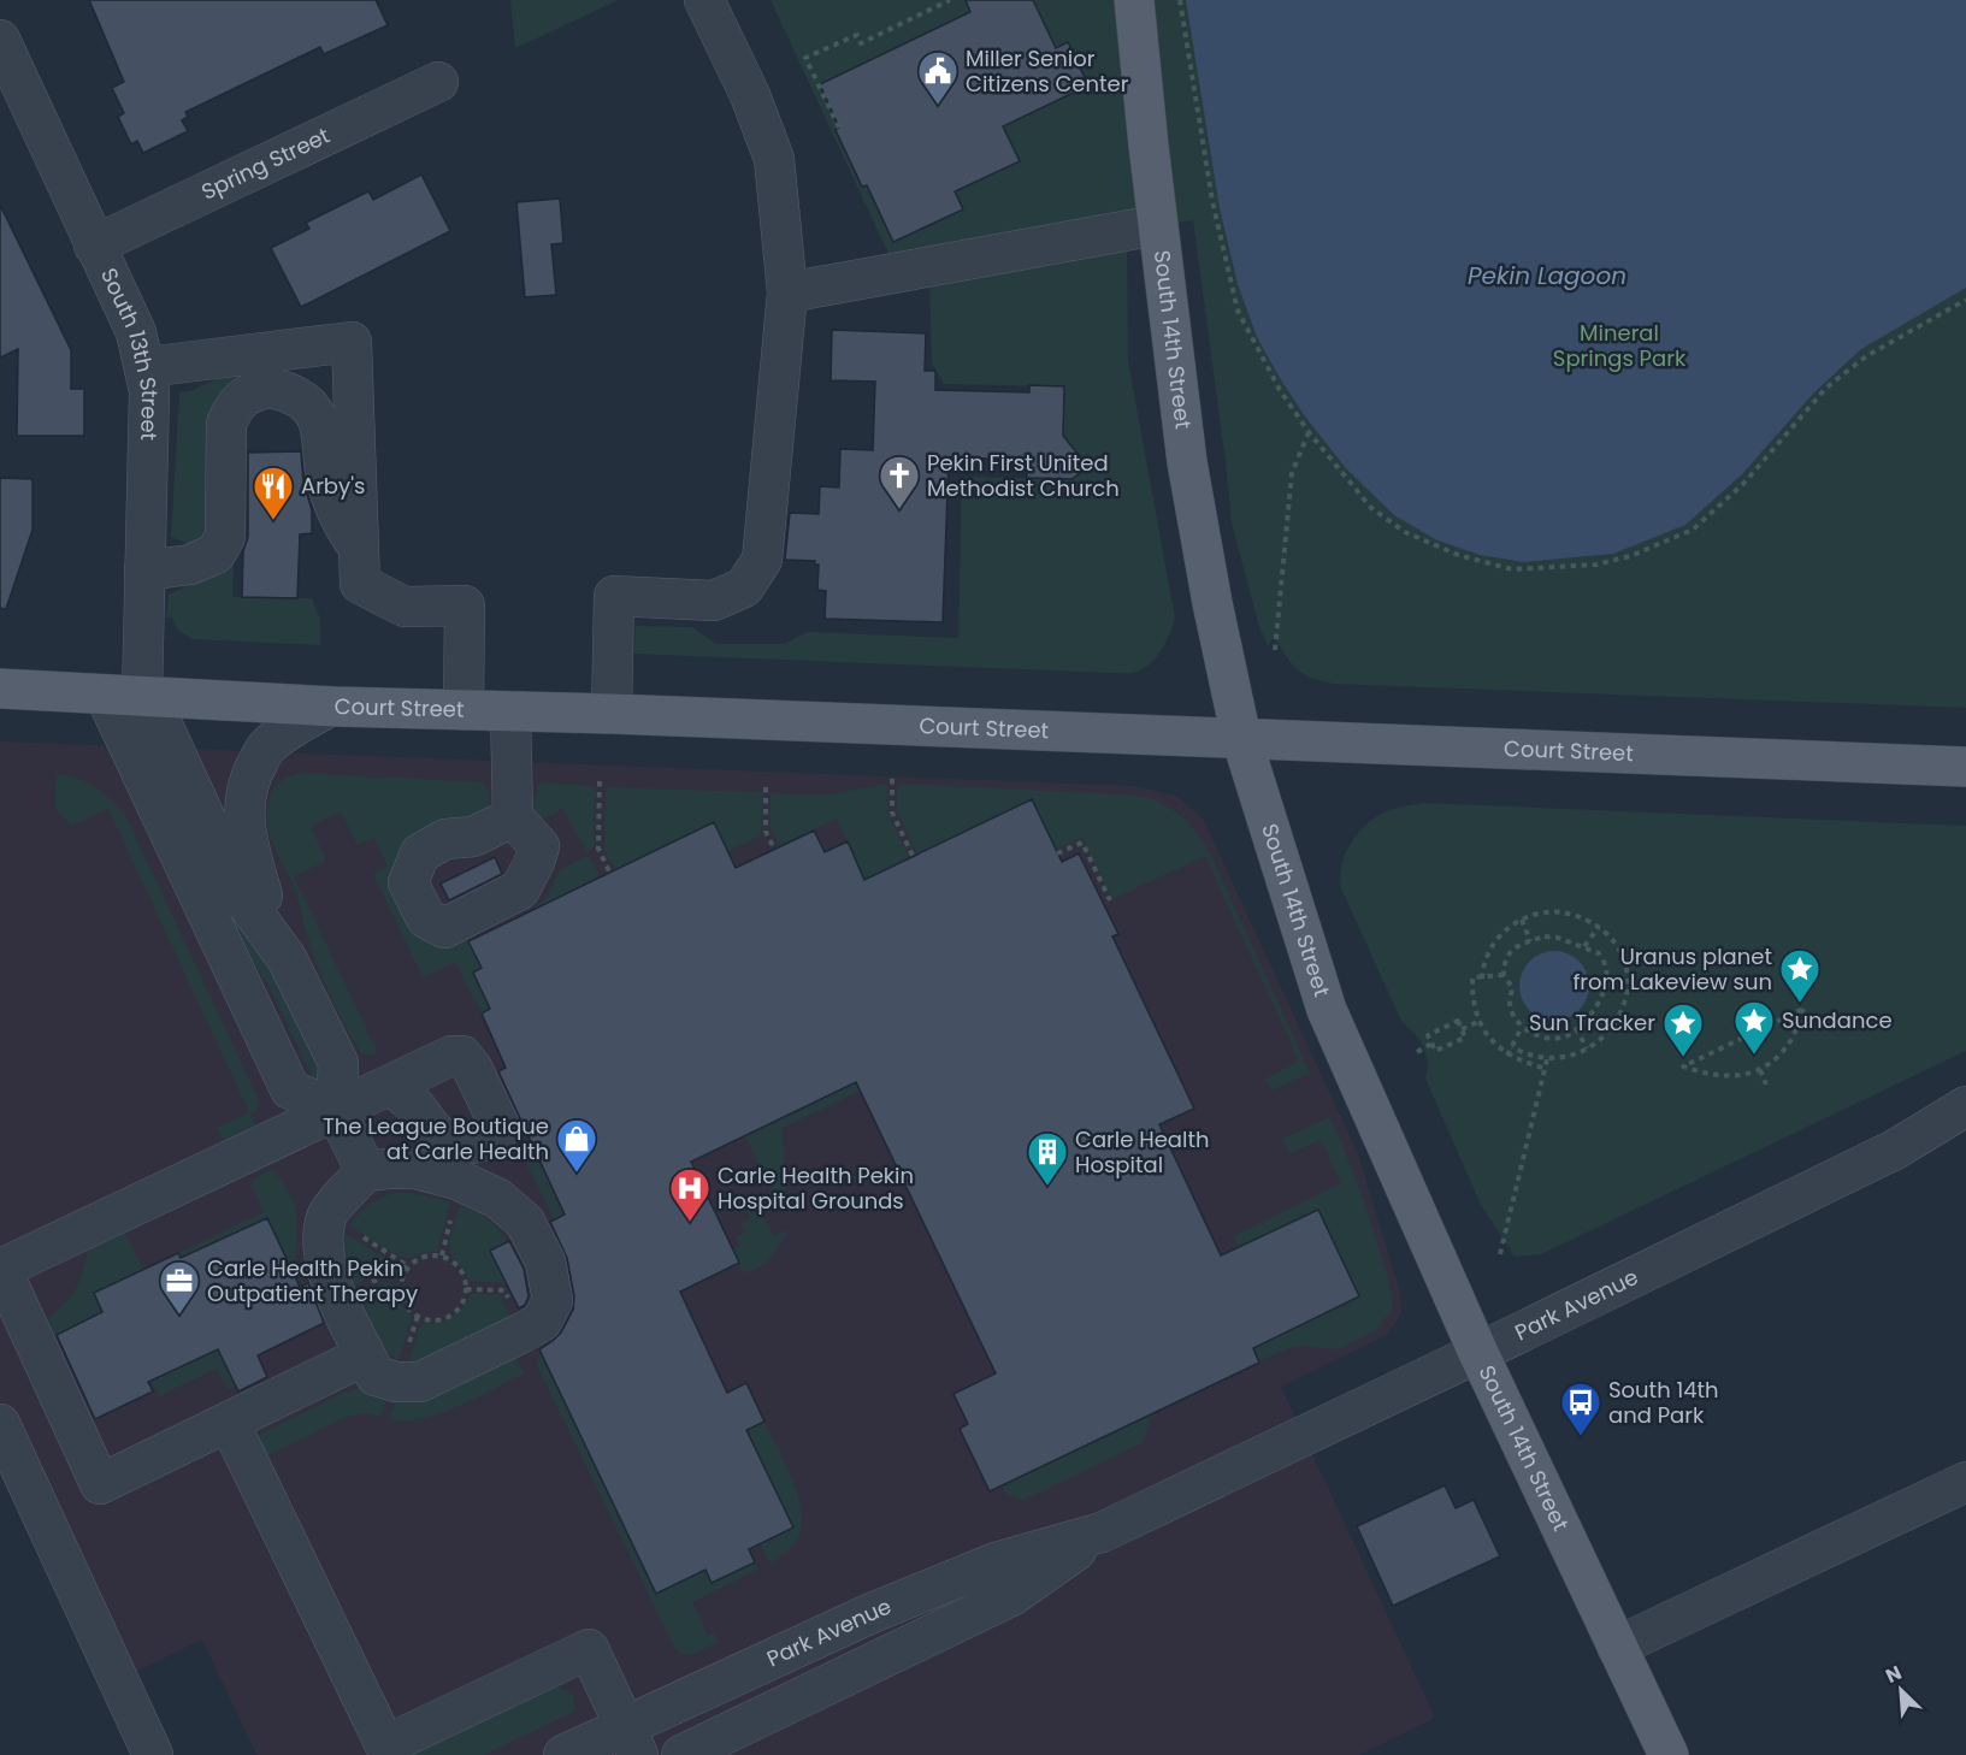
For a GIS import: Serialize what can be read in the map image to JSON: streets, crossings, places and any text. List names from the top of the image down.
{
  "streets": {
    "main road": ["South 14th Street", "Court Street"],
    "street": ["Spring Street", "South 13th Street", "Park Avenue"]
  },
  "crossings": [
    ["Spring Street", "South 13th Street"],
    ["South 14th Street", "Court Street"],
    ["South 14th Street", "Park Avenue"],
    ["South 13th Street", "Court Street"]
  ],
  "water": ["Pekin Lagoon"],
  "parks": ["Mineral Springs Park"],
  "places": {
    "public building": ["Miller Senior Citizens Center"],
    "church": ["Pekin First United Methodist Church"],
    "restaurant": ["Arby's"],
    "place": ["Uranus planet from Lakeview sun", "Sundance", "Sun Tracker"],
    "shop": ["The League Boutique at Carle Health"],
    "building": ["Carle Health Hospital"],
    "hospital": ["Carle Health Pekin Hospital Grounds"],
    "office": ["Carle Health Pekin Outpatient Therapy"],
    "bus stop": ["South 14th and Park"]
  },
  "north": "top left"
}
